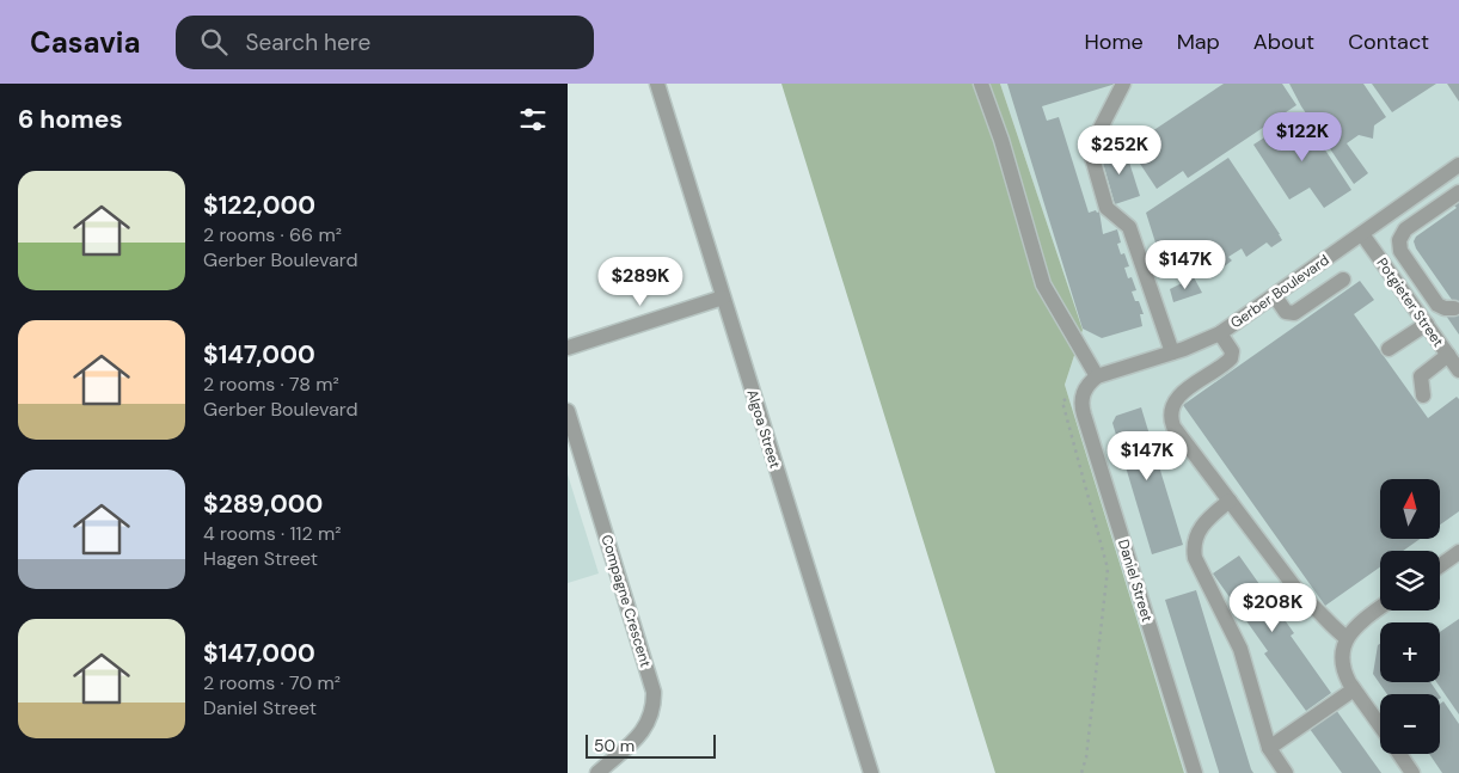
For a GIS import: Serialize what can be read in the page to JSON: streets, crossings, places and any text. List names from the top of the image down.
{
  "streets": {
    "street": [
      "Gerber Boulevard",
      "Potgieter Street",
      "Algoa Street",
      "Daniel Street",
      "Compagne Crescent"
    ]
  },
  "crossings": [
    ["Gerber Boulevard", "Potgieter Street"],
    ["Gerber Boulevard", "Daniel Street"]
  ],
  "scale_bar": "50 m",
  "north": "top",
  "page": {
    "header": "Casavia",
    "search": "Search here",
    "nav": [
      "Home",
      "Map",
      "About",
      "Contact"
    ],
    "heading": "6 homes",
    "price": [
      "$122K",
      "$252K",
      "$147K",
      "$289K",
      "$147K",
      "$208K"
    ],
    "list": [
      {
        "name": "$122,000",
        "note": "2 rooms · 66 m² · Gerber Boulevard"
      },
      {
        "name": "$147,000",
        "note": "2 rooms · 78 m² · Gerber Boulevard"
      },
      {
        "name": "$289,000",
        "note": "4 rooms · 112 m² · Hagen Street"
      },
      {
        "name": "$147,000",
        "note": "2 rooms · 70 m² · Daniel Street"
      }
    ],
    "map_buttons": ["+", "−"],
    "scale": "50 m"
  }
}
